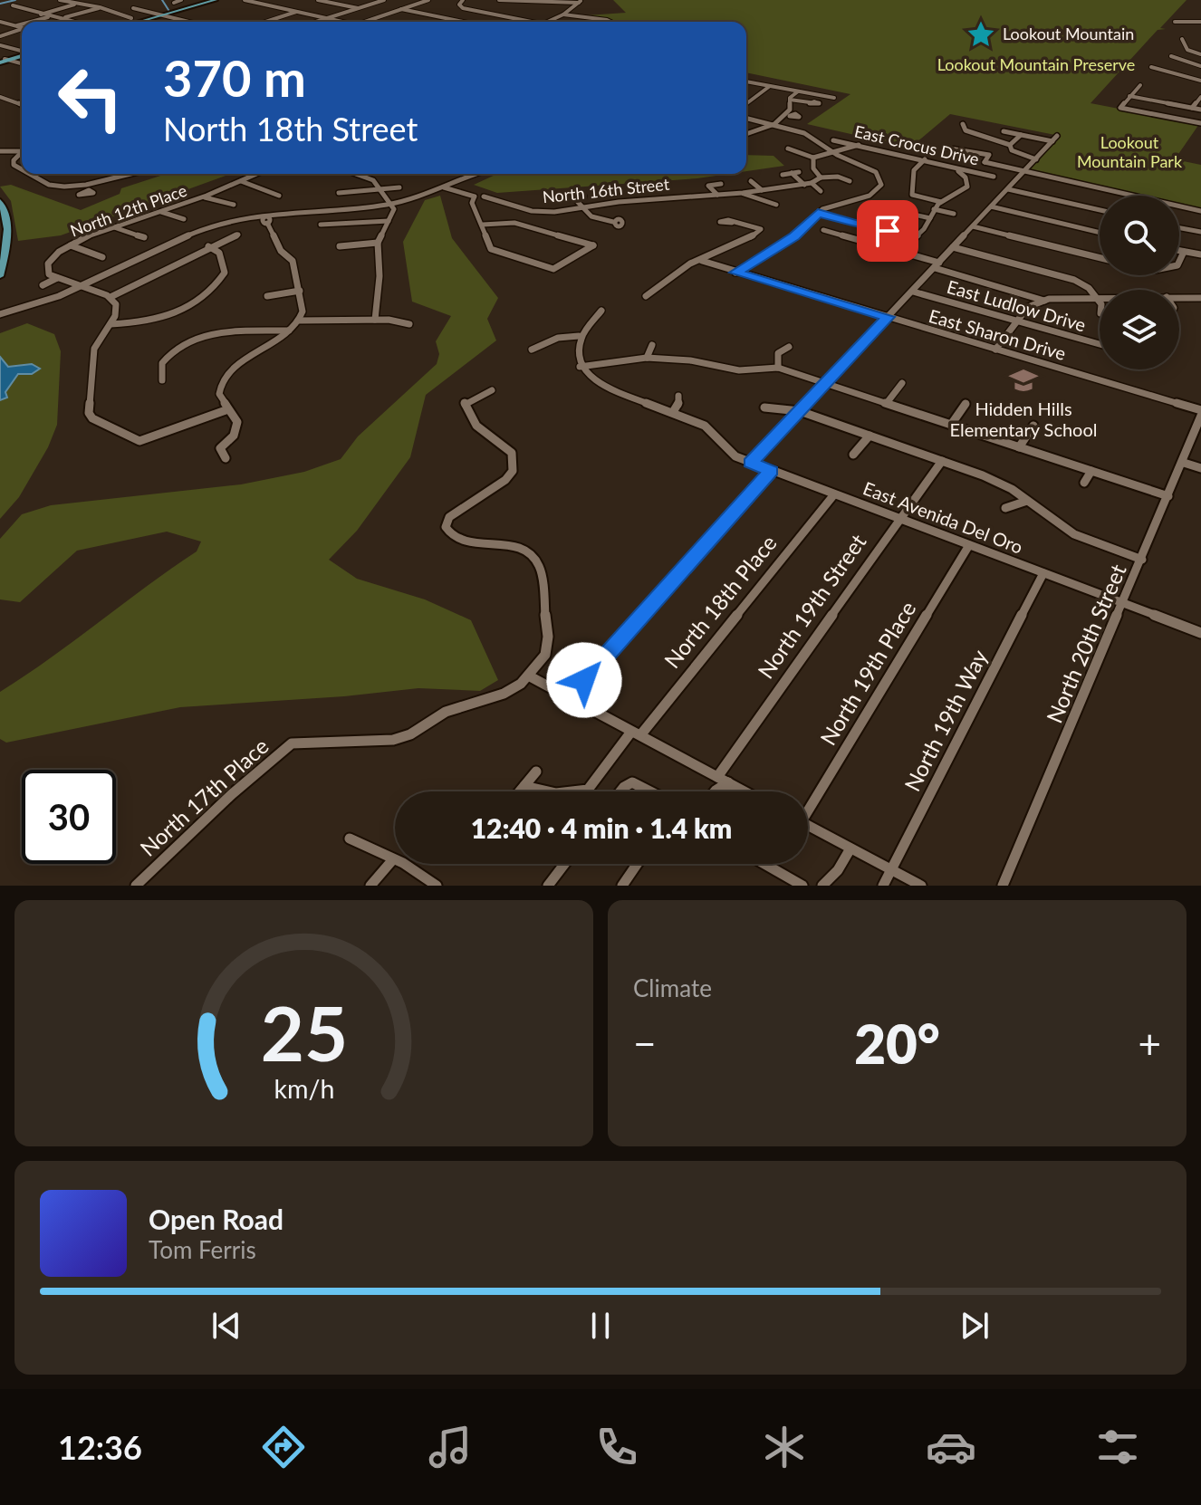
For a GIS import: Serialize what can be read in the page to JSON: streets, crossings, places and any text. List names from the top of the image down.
{
  "streets": {
    "street": [
      "East Crocus Drive",
      "North 16th Street",
      "North 12th Place",
      "East Ludlow Drive",
      "East Sharon Drive",
      "East Avenida Del Oro",
      "North 18th Place",
      "North 19th Street",
      "North 20th Street",
      "North 19th Place",
      "North 19th Way",
      "North 17th Place"
    ]
  },
  "crossings": [
    ["East Avenida Del Oro", "North 18th Place"],
    ["East Avenida Del Oro", "North 19th Street"],
    ["East Avenida Del Oro", "North 20th Street"],
    ["East Avenida Del Oro", "North 19th Place"],
    ["East Avenida Del Oro", "North 19th Way"]
  ],
  "parks": ["Lookout Mountain Preserve", "Lookout Mountain Park"],
  "places": {
    "place": ["Lookout Mountain"],
    "school or university": ["Hidden Hills Elementary School"]
  },
  "page": {
    "turn": ["370 m", "North 18th Street"],
    "limit": "30",
    "trip": "12:40 · 4 min · 1.4 km",
    "tile": "Climate",
    "heat": ["−", "20°", "+"],
    "song": ["Open Road", "Tom Ferris"],
    "tabs": "12:36",
    "gauge": ["25", "km/h"]
  }
}
